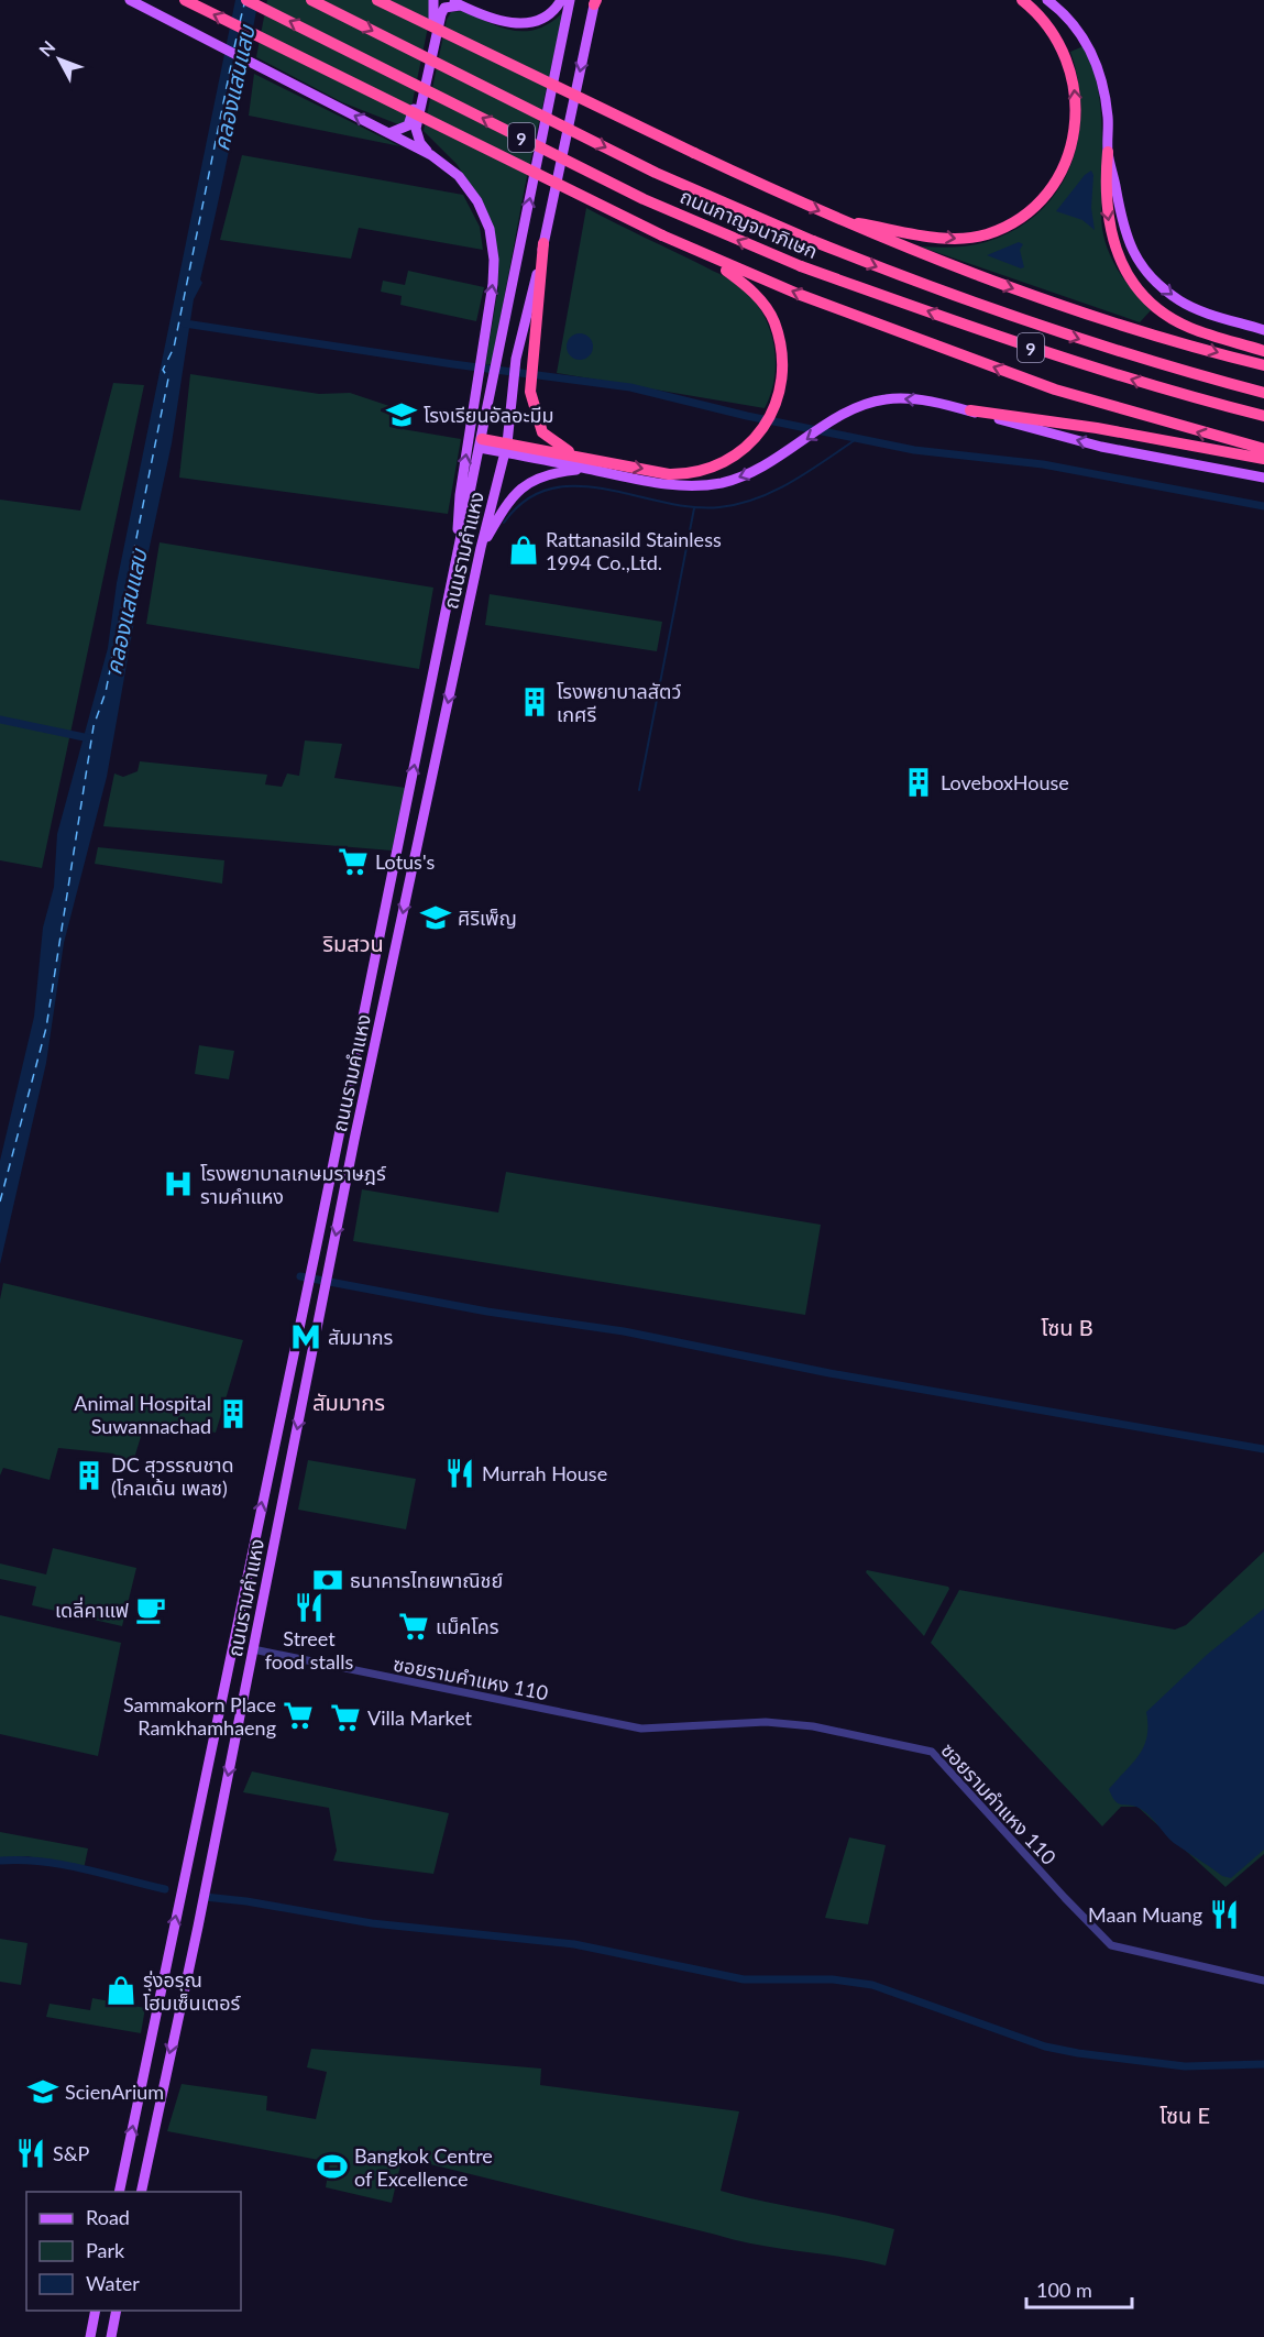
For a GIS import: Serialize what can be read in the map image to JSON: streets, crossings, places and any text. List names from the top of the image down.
{
  "streets": {
    "highway": ["9", "ถนนกาญจนาภิเษก"],
    "main road": ["ถนนรามคำแหง"],
    "street": ["ซอยรามคำแหง 110"]
  },
  "crossings": [
    ["ถนนรามคำแหง", "ซอยรามคำแหง 110"]
  ],
  "districts": [
    "ริมสวน",
    "โซน B",
    "สัมมากร",
    "โซน E"
  ],
  "water": ["คลองแสนแสบ"],
  "places": {
    "school or university": ["โรงเรียนอัลอะมีม", "ศิริเพ็ญ", "ScienArium"],
    "shop": ["Rattanasild Stainless 1994 Co.,Ltd.", "รุ่งอรุณ โฮมเซ็นเตอร์"],
    "building": [
      "โรงพยาบาลสัตว์ เกศรี",
      "LoveboxHouse",
      "Animal Hospital Suwannachad",
      "DC สุวรรณชาด (โกลเด้น เพลซ)"
    ],
    "supermarket": [
      "Lotus's",
      "แม็คโคร",
      "Sammakorn Place Ramkhamhaeng",
      "Villa Market"
    ],
    "hospital": ["โรงพยาบาลเกษมราษฎร์ รามคำแหง"],
    "metro station": ["สัมมากร"],
    "restaurant": [
      "Murrah House",
      "Street food stalls",
      "Maan Muang",
      "S&P"
    ],
    "bank": ["ธนาคารไทยพาณิชย์"],
    "cafe": ["เดลี่คาแฟ"],
    "sports": ["Bangkok Centre of Excellence"]
  },
  "legend": ["Road", "Park", "Water"],
  "scale_bar": "100 m",
  "north": "top left"
}
